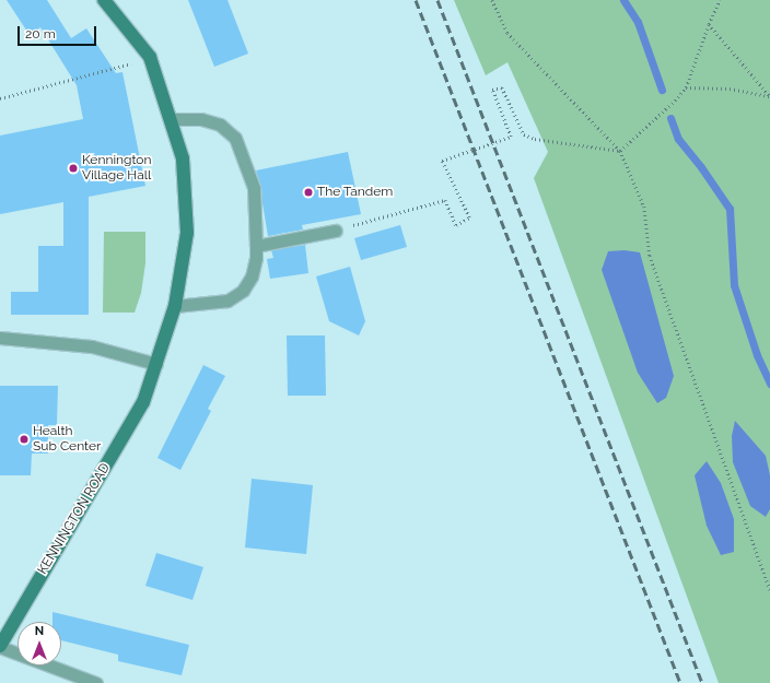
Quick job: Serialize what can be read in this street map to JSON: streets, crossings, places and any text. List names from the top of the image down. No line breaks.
{"streets":{"street":["KENNINGTON ROAD"]},"places":["Kennington Village Hall","The Tandem","Health Sub Center"],"scale_bar":"20 m","north":"top"}
